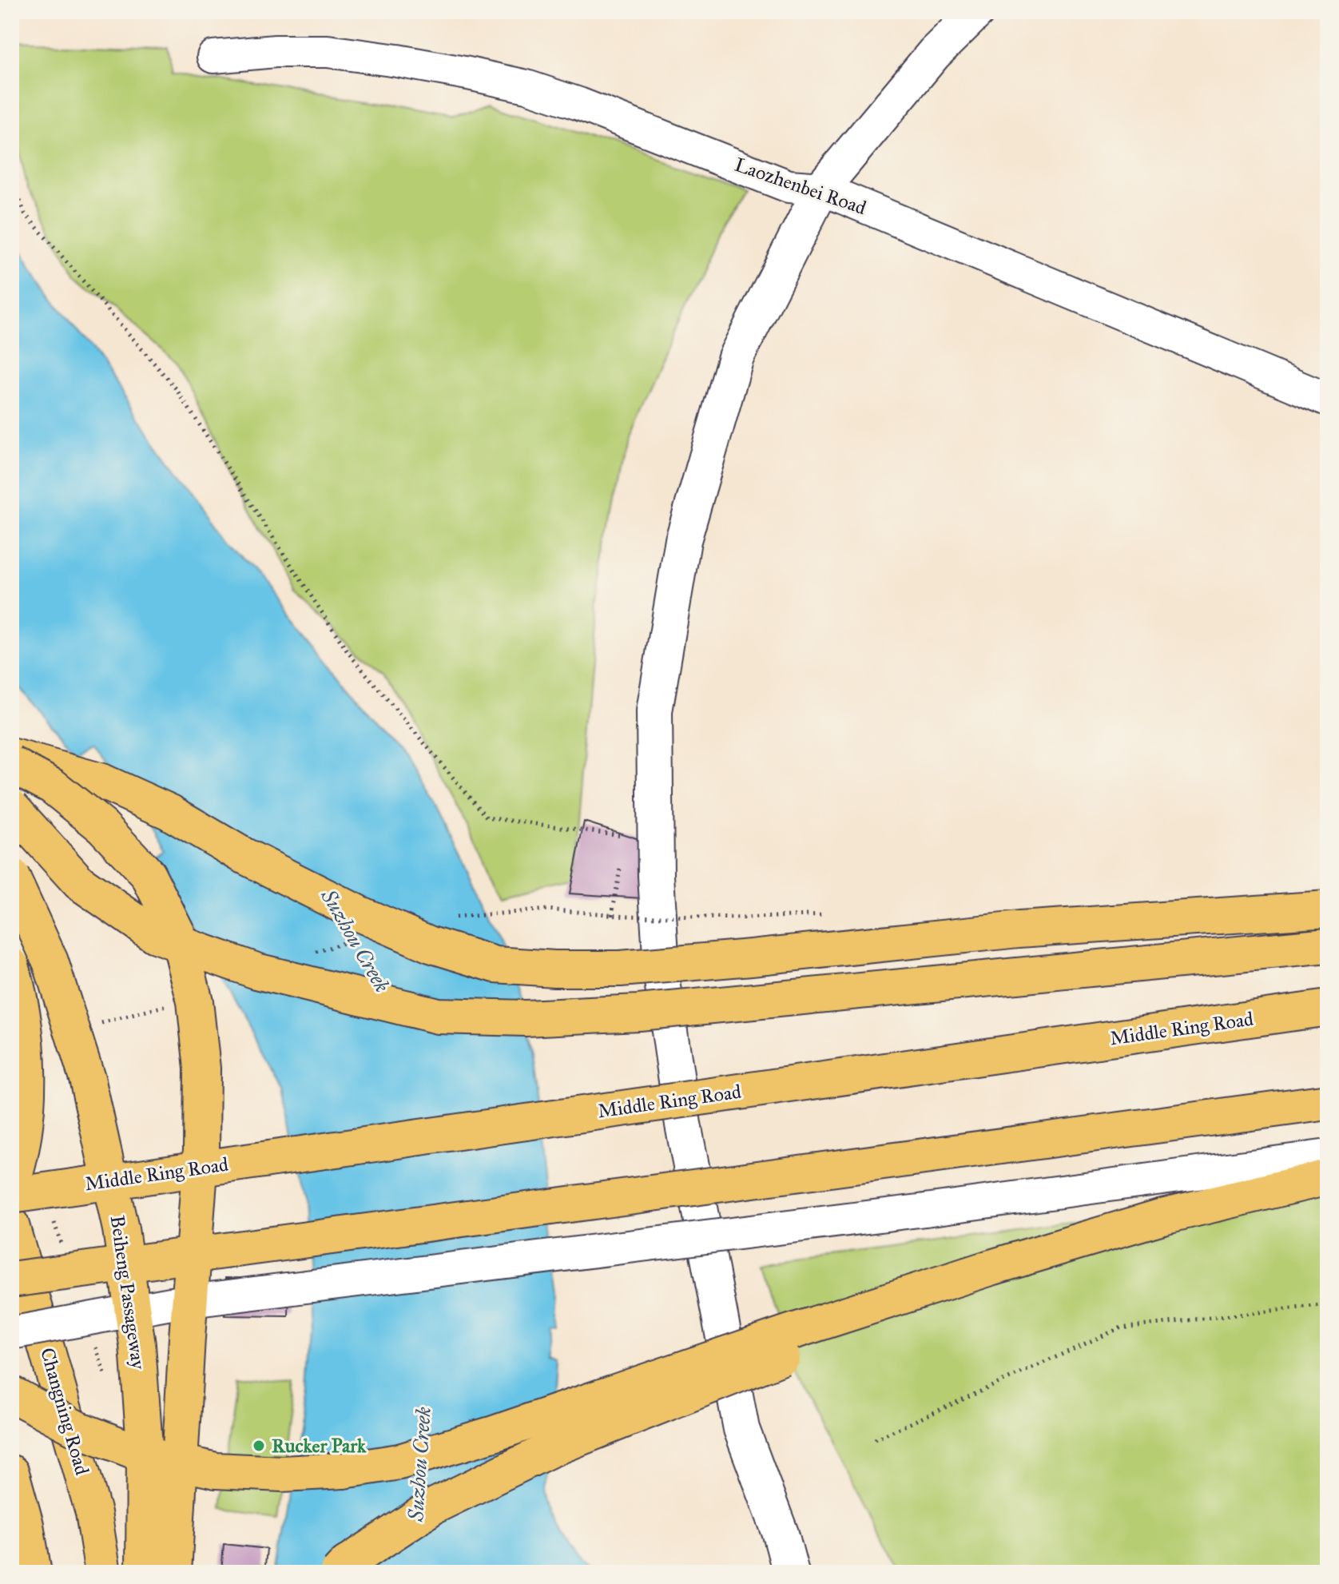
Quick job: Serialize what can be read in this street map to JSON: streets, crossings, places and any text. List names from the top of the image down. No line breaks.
{"streets":{"main road":["Middle Ring Road","Beiheng Passageway","Changning Road"],"street":["Laozhenbei Road"]},"water":["Suzhou Creek"],"places":["Rucker Park"]}
